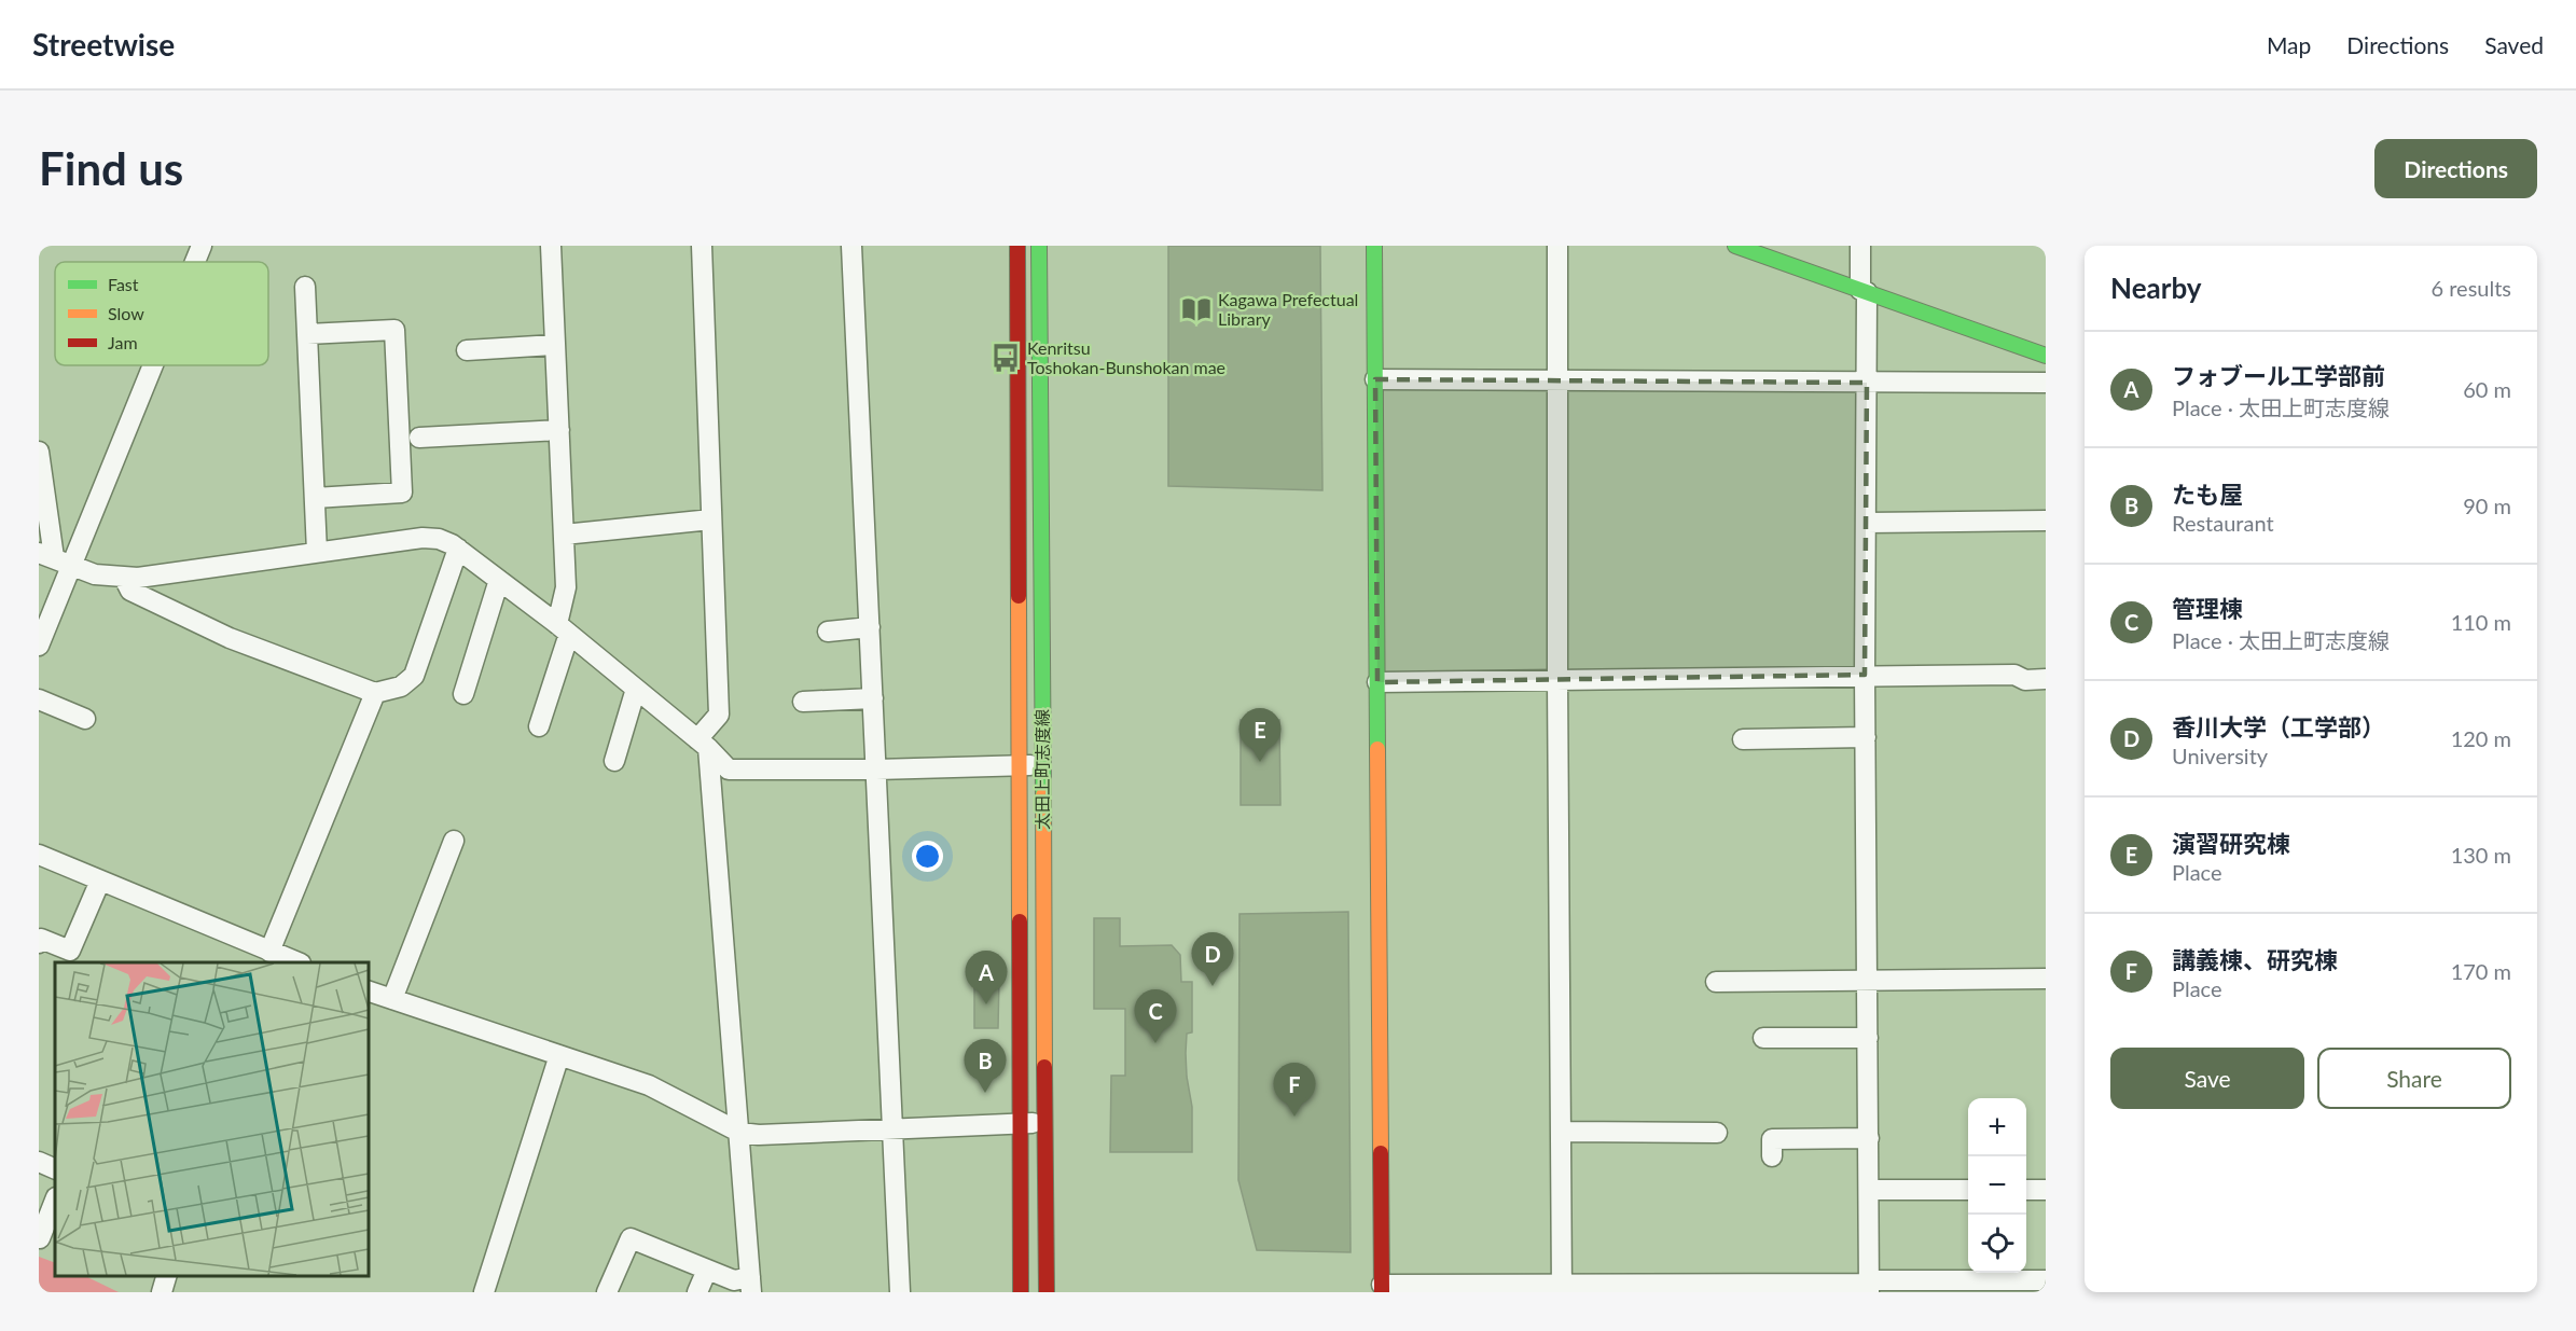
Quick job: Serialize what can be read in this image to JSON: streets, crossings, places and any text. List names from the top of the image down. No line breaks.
{"streets":{"main road":["太田上町志度線"]},"places":{"library":["Kagawa Prefectual Library"],"bus stop":["Kenritsu Toshokan-Bunshokan mae"]},"legend":["Fast","Slow","Jam"],"page":{"header":"Streetwise","nav":["Map","Directions","Saved"],"buttons":["Directions",["Save","Share"]],"title":"Find us","heading":["Nearby","6 results"],"list":[{"mark":"A","name":"フォブール工学部前","note":"Place · 太田上町志度線","value":"60 m"},{"mark":"B","name":"たも屋","note":"Restaurant","value":"90 m"},{"mark":"C","name":"管理棟","note":"Place · 太田上町志度線","value":"110 m"},{"mark":"D","name":"香川大学（工学部）","note":"University","value":"120 m"},{"mark":"E","name":"演習研究棟","note":"Place","value":"130 m"},{"mark":"F","name":"講義棟、研究棟","note":"Place","value":"170 m"}],"pins":["E","D","A","C","B","F"],"map_buttons":["+","−"]}}
